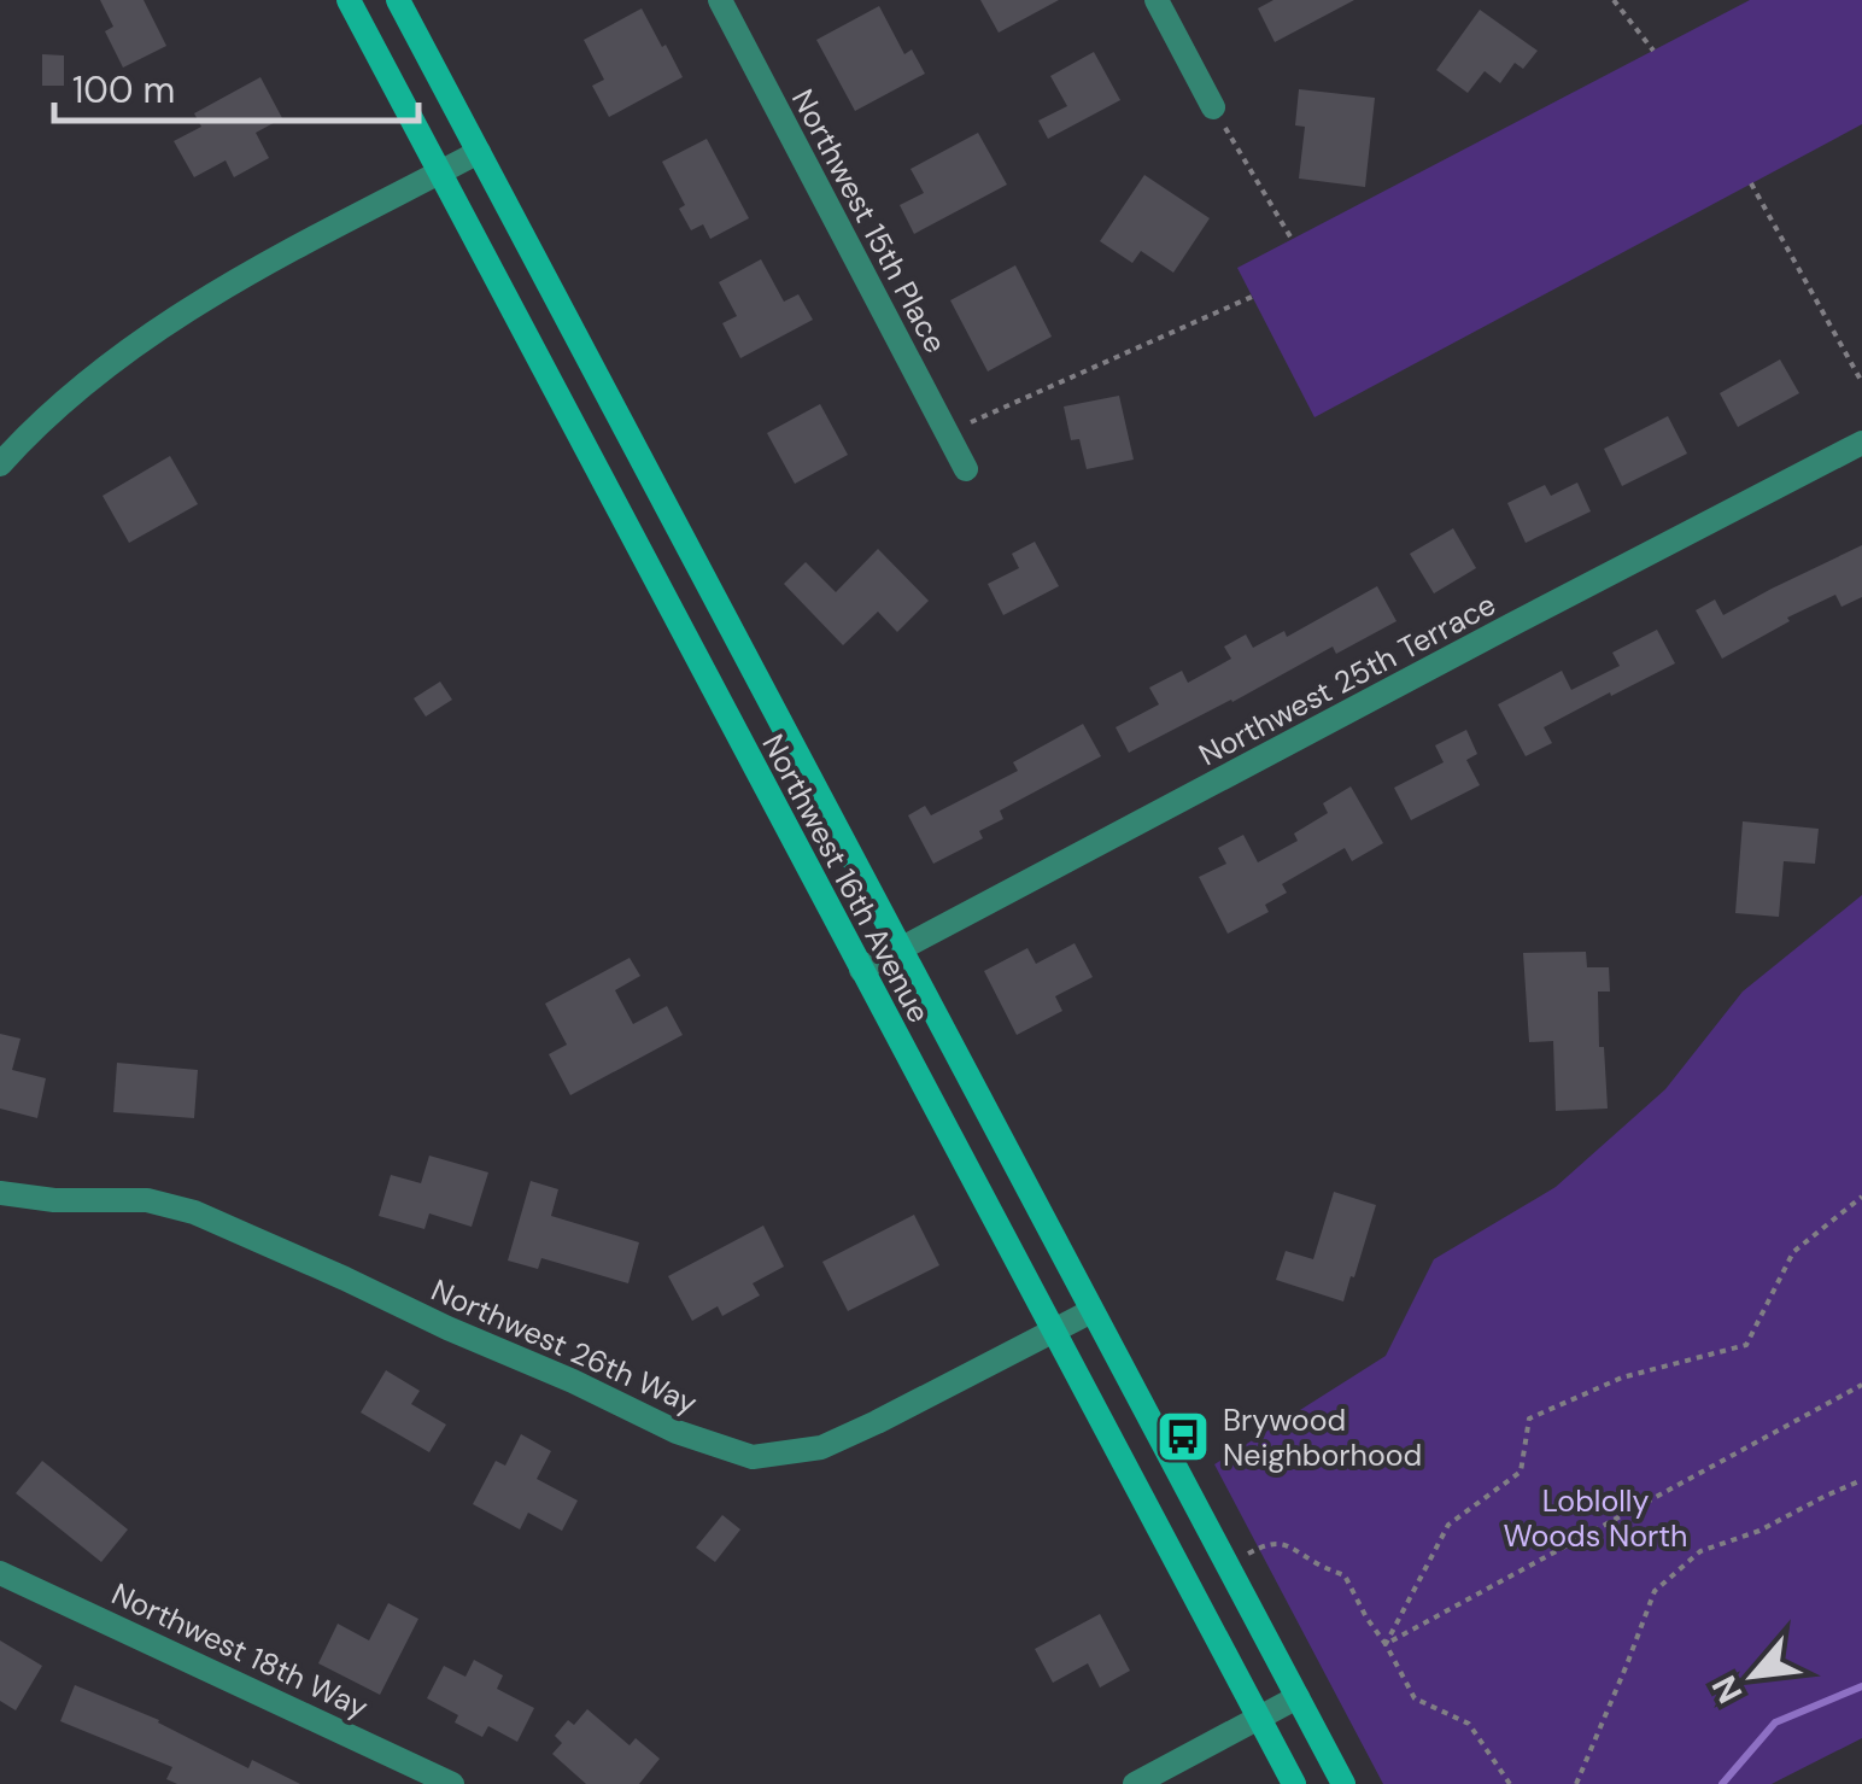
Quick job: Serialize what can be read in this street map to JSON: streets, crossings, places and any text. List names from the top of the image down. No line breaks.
{"streets":{"main road":["Northwest 16th Avenue"],"street":["Northwest 15th Place","Northwest 25th Terrace","Northwest 26th Way","Northwest 18th Way"]},"crossings":[["Northwest 25th Terrace","Northwest 16th Avenue"],["Northwest 16th Avenue","Northwest 26th Way"]],"parks":["Loblolly Woods North"],"places":{"bus stop":["Brywood Neighborhood"]},"scale_bar":"100 m","north":"bottom left"}
